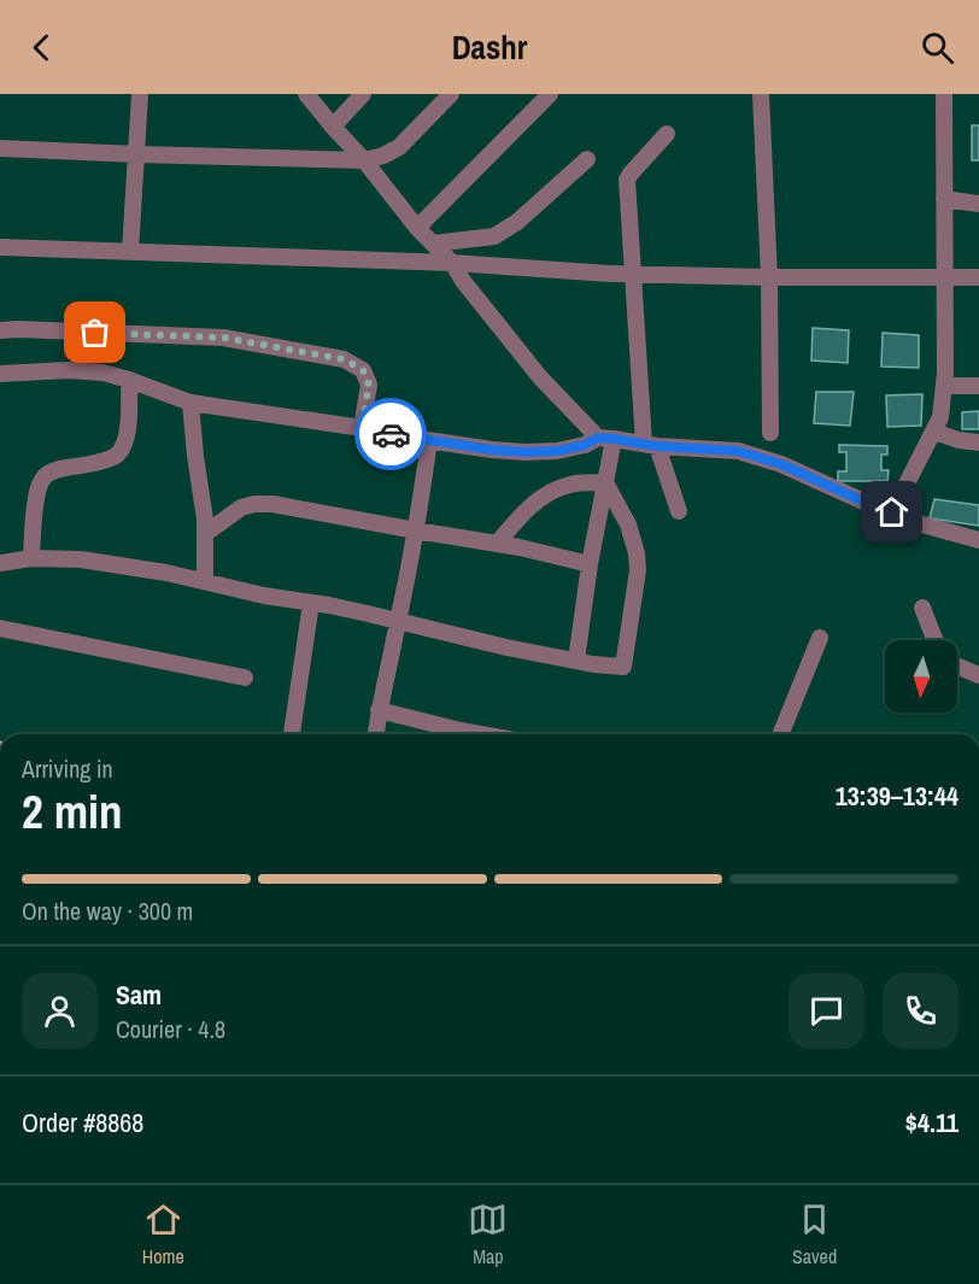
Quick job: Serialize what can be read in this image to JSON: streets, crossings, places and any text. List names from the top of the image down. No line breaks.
{"north":"bottom","page":{"header":"Dashr","heading":["2 min","Arriving in","13:39–13:44"],"panel":["Sam","Courier · 4.8","Order #8868","$4.11"],"bar":"On the way · 300 m","tabs":["Home","Map","Saved"]}}
